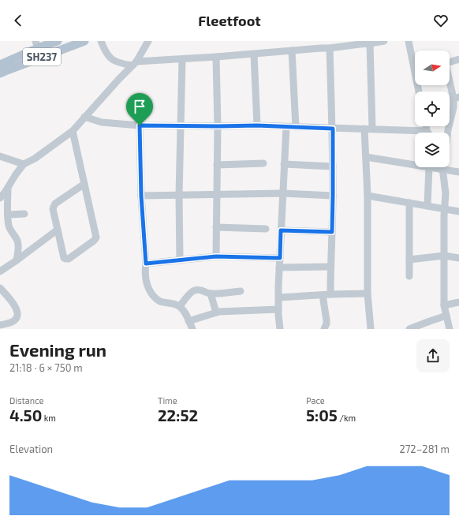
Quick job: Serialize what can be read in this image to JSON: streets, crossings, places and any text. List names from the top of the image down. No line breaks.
{"streets":{"main road":["SH237"]},"north":"right","page":{"header":"Fleetfoot","heading":["Evening run","21:18 · 6 × 750 m"],"stats":[["Distance","4.50 km"],["Time","22:52"],["Pace","5:05 /km"]],"chart":["Elevation","272–281 m"]}}
